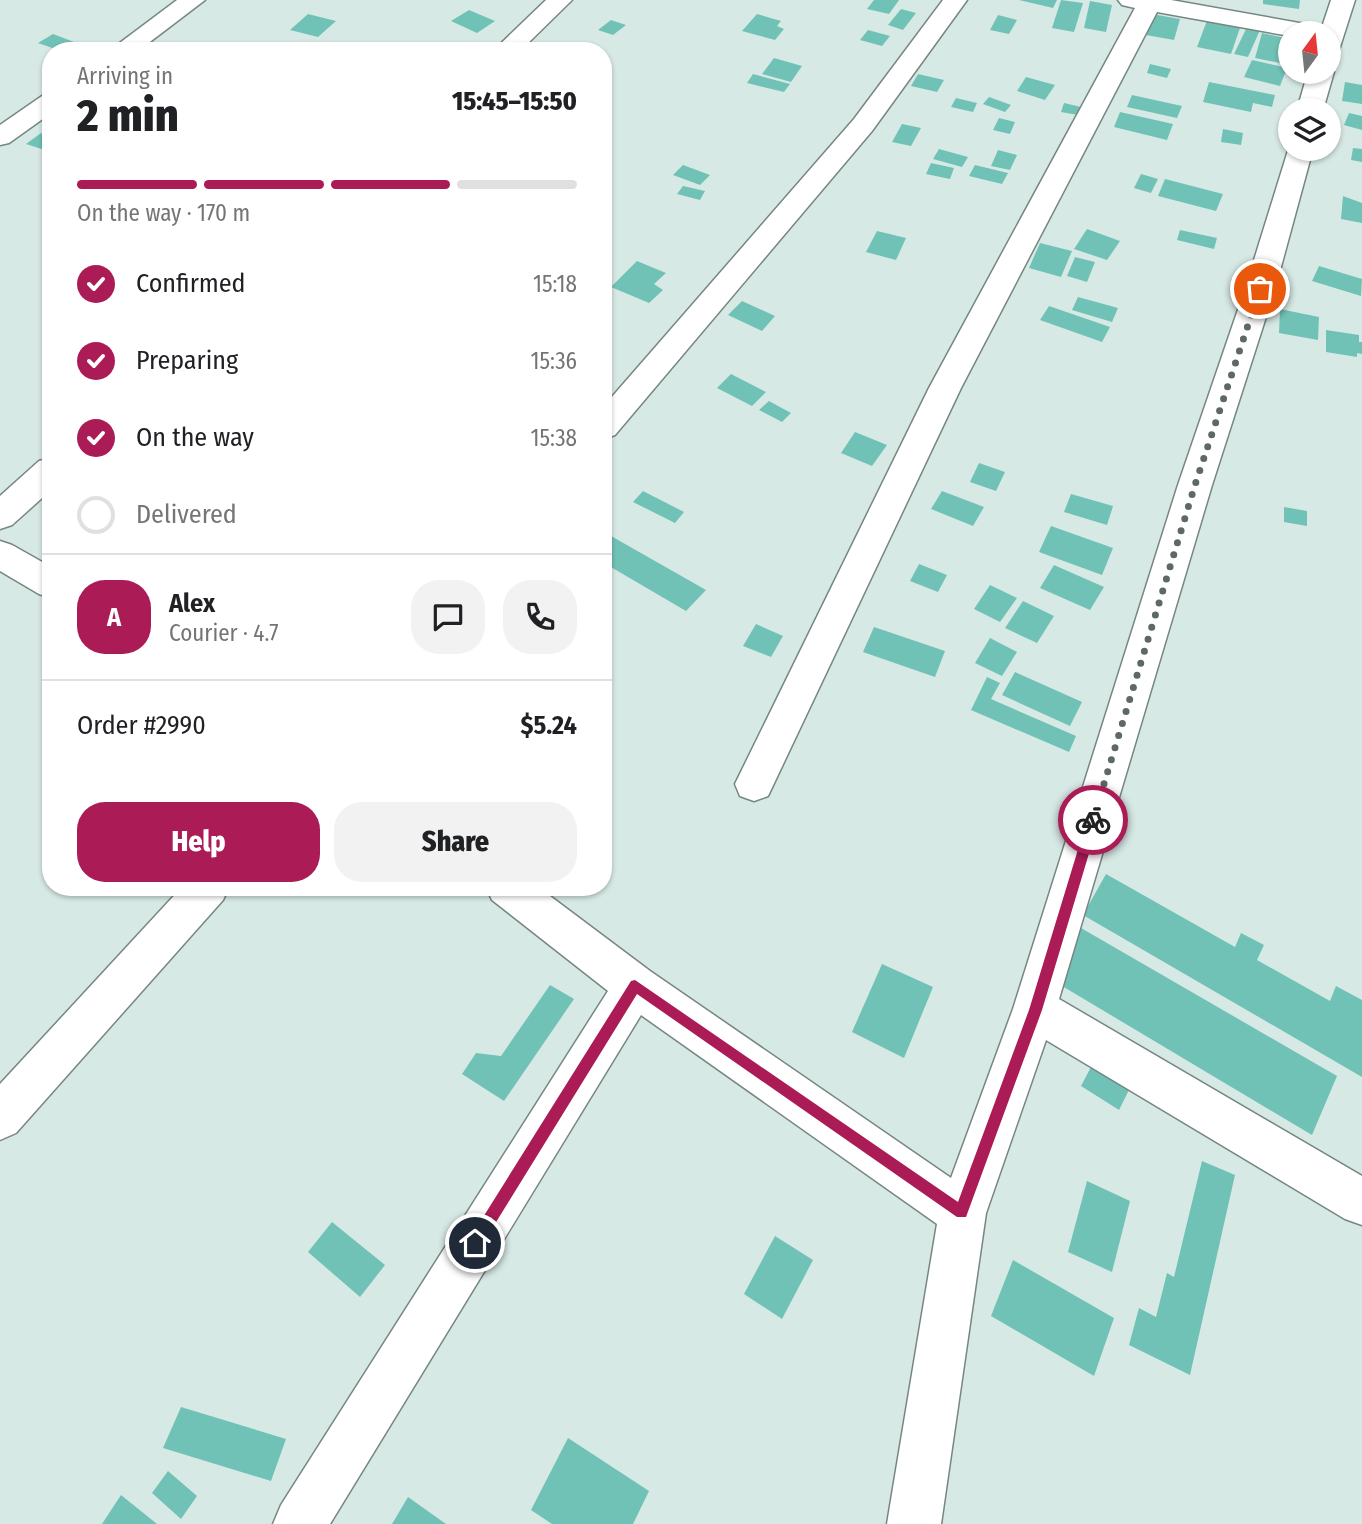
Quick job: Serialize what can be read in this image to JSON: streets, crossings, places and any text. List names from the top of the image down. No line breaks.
{"north":"top","page":{"heading":["2 min","Arriving in","15:45–15:50"],"panel":["Alex","Courier · 4.7","Order #2990","$5.24"],"bar":"On the way · 170 m","list":[["Confirmed","15:18"],["Preparing","15:36"],["On the way","15:38"],"Delivered"],"round":"A","buttons":["Help","Share"]}}
